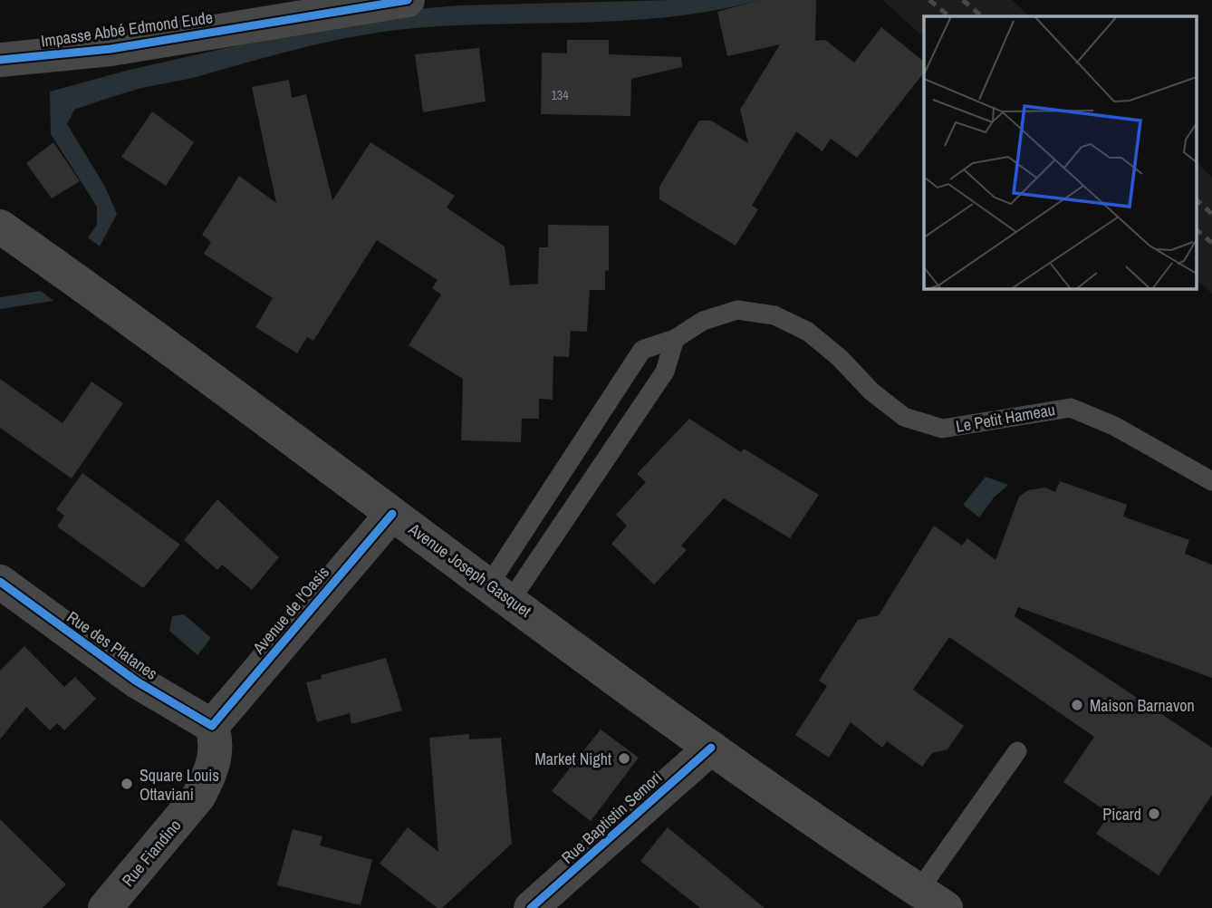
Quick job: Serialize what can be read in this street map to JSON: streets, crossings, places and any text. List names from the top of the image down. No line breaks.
{"streets":{"main road":["Avenue Joseph Gasquet"],"street":["Impasse Abbé Edmond Eude","Avenue de l'Oasis","Rue des Platanes","Rue Baptistin Semori","Rue Fiandino"],"lane":["Le Petit Hameau"]},"crossings":[["Le Petit Hameau","Avenue Joseph Gasquet"],["Avenue Joseph Gasquet","Avenue de l'Oasis"],["Avenue Joseph Gasquet","Rue Baptistin Semori"],["Avenue de l'Oasis","Rue des Platanes"],["Avenue de l'Oasis","Rue Fiandino"],["Rue des Platanes","Rue Fiandino"]],"places":["Maison Barnavon","Market Night","Square Louis Ottaviani","Picard"],"house_numbers":["134"]}
